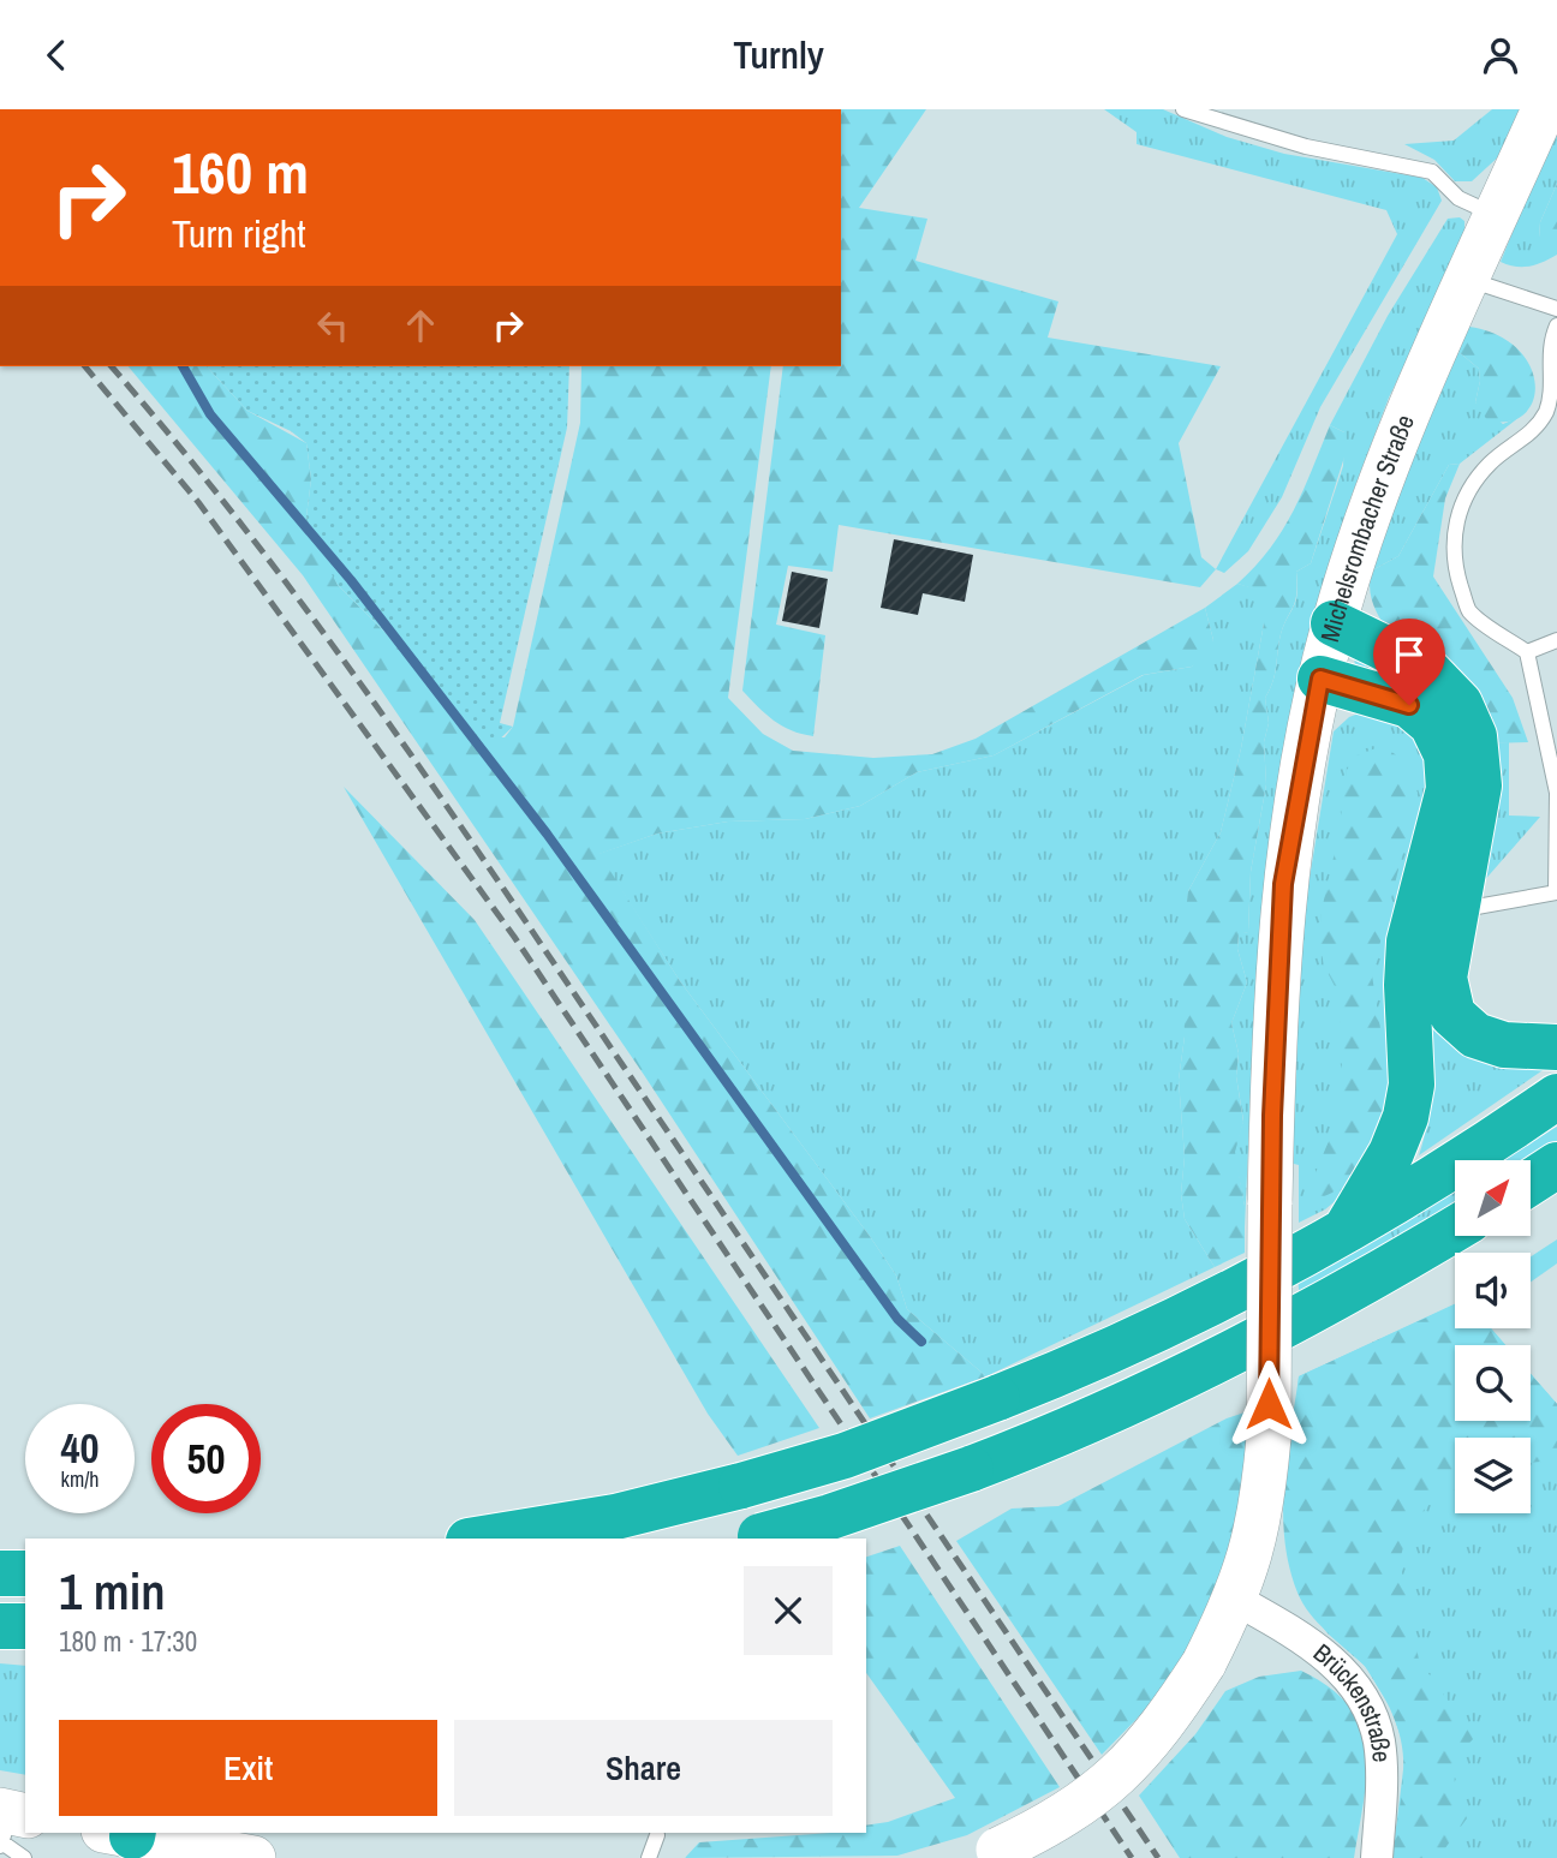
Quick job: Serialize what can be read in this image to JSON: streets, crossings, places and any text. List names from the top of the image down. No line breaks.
{"streets":{"main road":["Michelsrombacher Straße"],"street":["Brückenstraße"]},"crossings":[["Michelsrombacher Straße","Brückenstraße"]],"north":"top right","page":{"header":"Turnly","turn":["160 m","Turn right"],"speed":"40 km/h","limit":"50","heading":["1 min","180 m · 17:30"],"buttons":["Exit","Share"]}}
